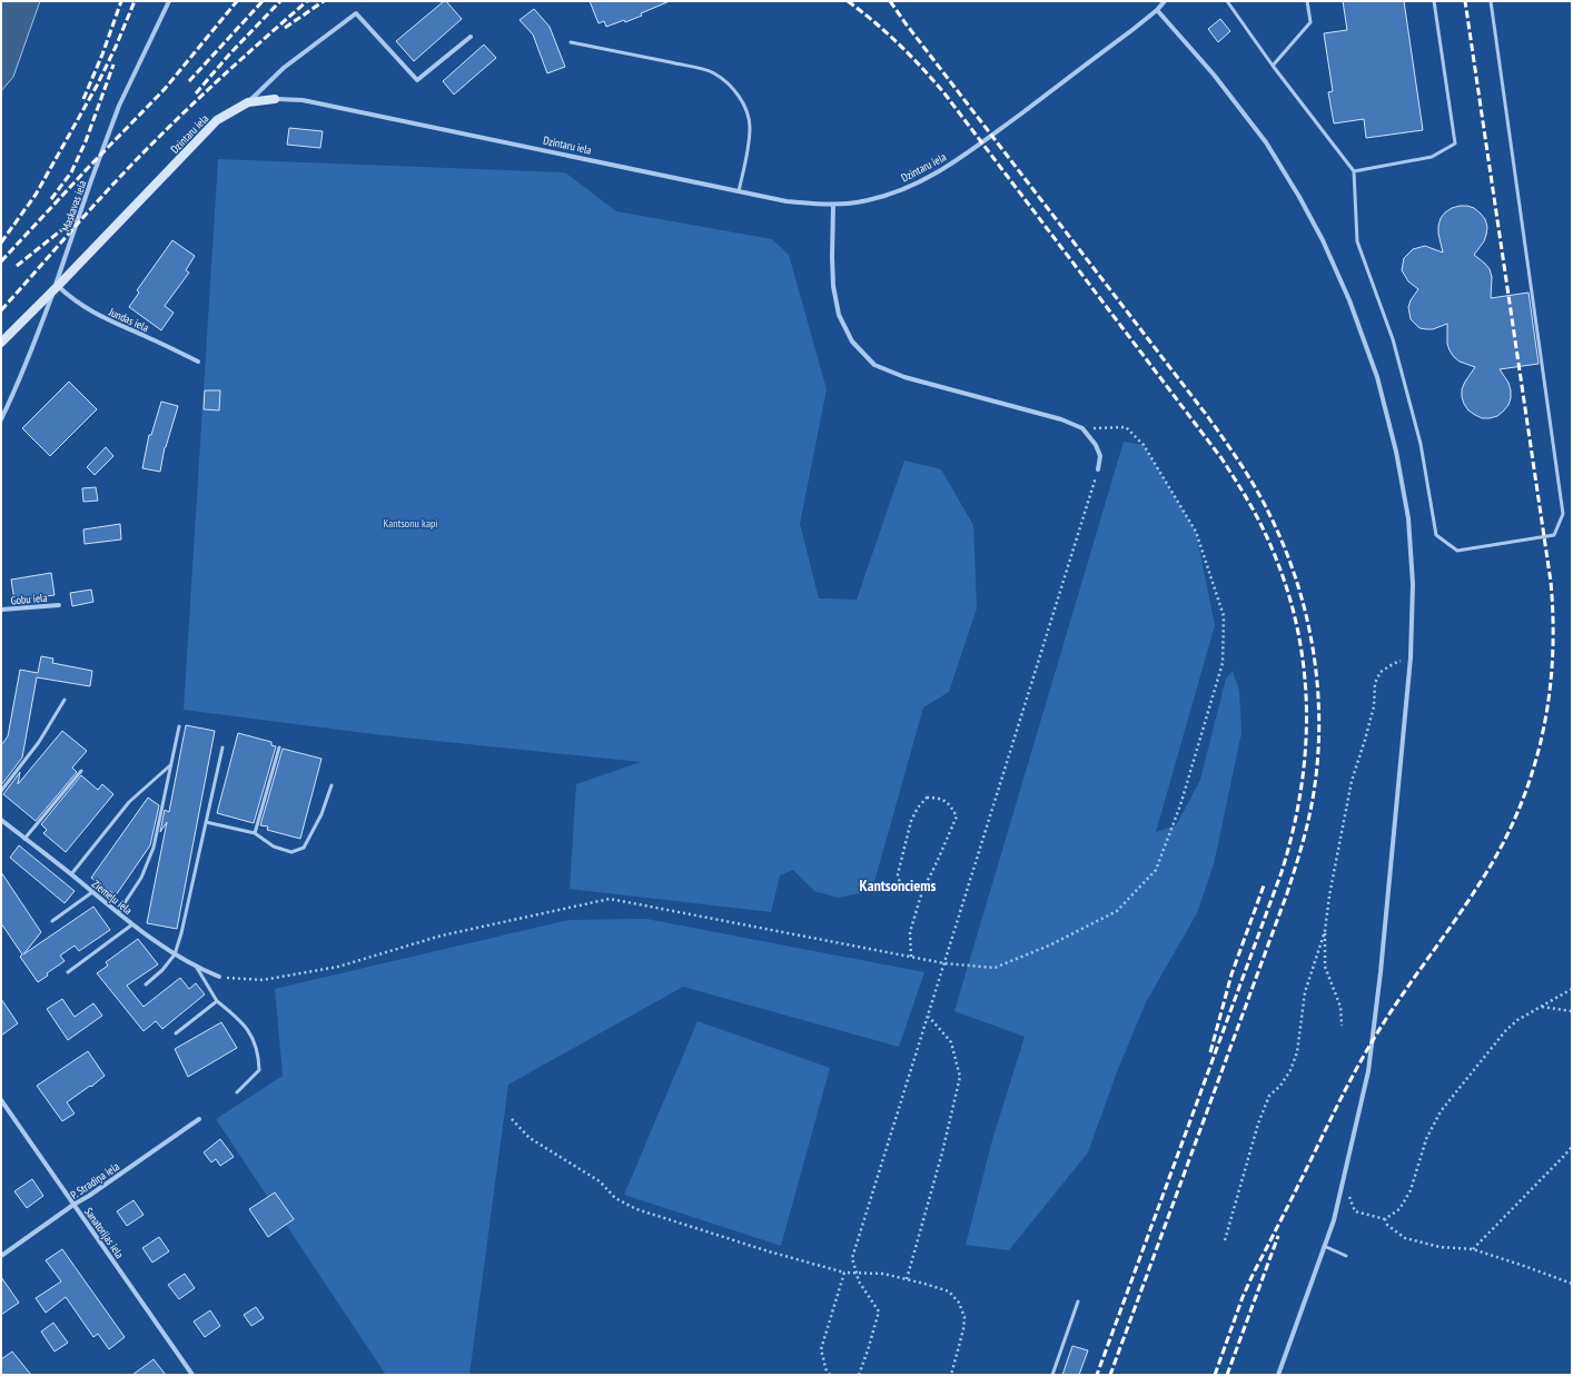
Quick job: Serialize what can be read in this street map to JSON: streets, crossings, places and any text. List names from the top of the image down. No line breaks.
{"streets":{"street":["Dzintaru iela","Maskavas iela","Jundas iela","Gobu iela","Ziemeļu iela","P. Stradiņa iela","Sanatorijas iela"]},"crossings":[["Dzintaru iela","Jundas iela"],["P. Stradiņa iela","Sanatorijas iela"]],"districts":["Kantsonciems"],"parks":["Kantsonu kapi"]}
